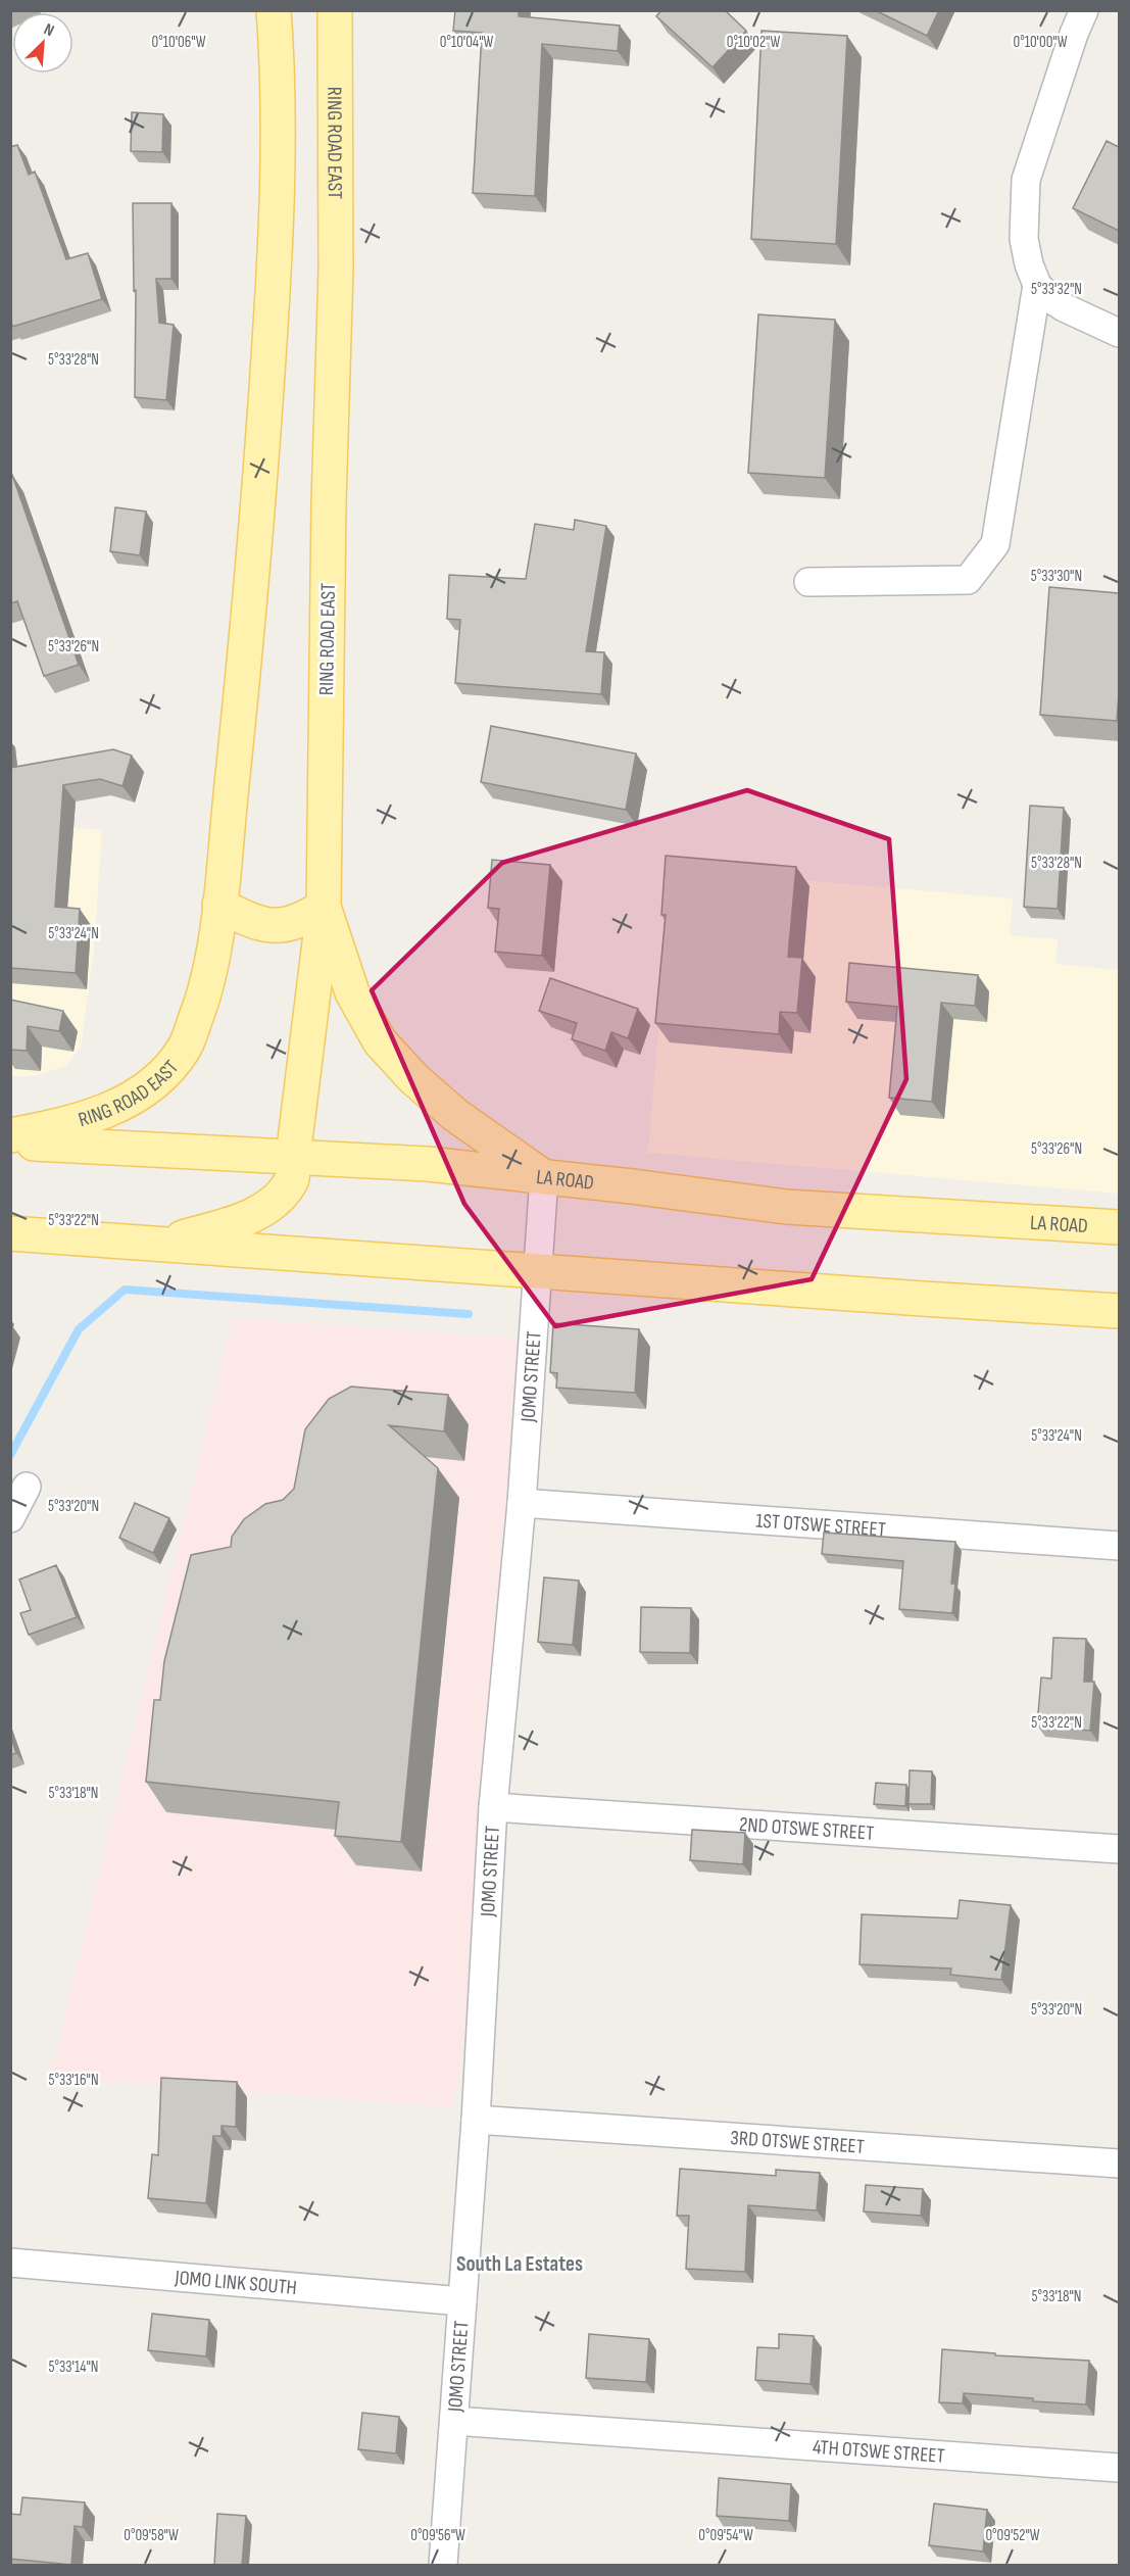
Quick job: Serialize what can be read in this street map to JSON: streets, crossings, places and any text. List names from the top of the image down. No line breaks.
{"streets":{"main road":["RING ROAD EAST","LA ROAD"],"street":["JOMO STREET","1ST OTSWE STREET","2ND OTSWE STREET","3RD OTSWE STREET","JOMO LINK SOUTH","4TH OTSWE STREET"]},"crossings":[["RING ROAD EAST","LA ROAD"],["RING ROAD EAST","JOMO STREET"],["LA ROAD","JOMO STREET"],["JOMO STREET","1ST OTSWE STREET"],["JOMO STREET","2ND OTSWE STREET"],["JOMO STREET","3RD OTSWE STREET"],["JOMO STREET","JOMO LINK SOUTH"],["JOMO STREET","4TH OTSWE STREET"]],"districts":["South La Estates"],"north":"top right","coordinates":["0°10'06\"W","0°10'04\"W","0°10'02\"W","0°10'00\"W","5°33'32\"N","5°33'28\"N","5°33'30\"N","5°33'26\"N","5°33'24\"N","5°33'22\"N","5°33'20\"N","5°33'18\"N","5°33'16\"N","5°33'14\"N","0°09'58\"W","0°09'56\"W","0°09'54\"W","0°09'52\"W"]}
